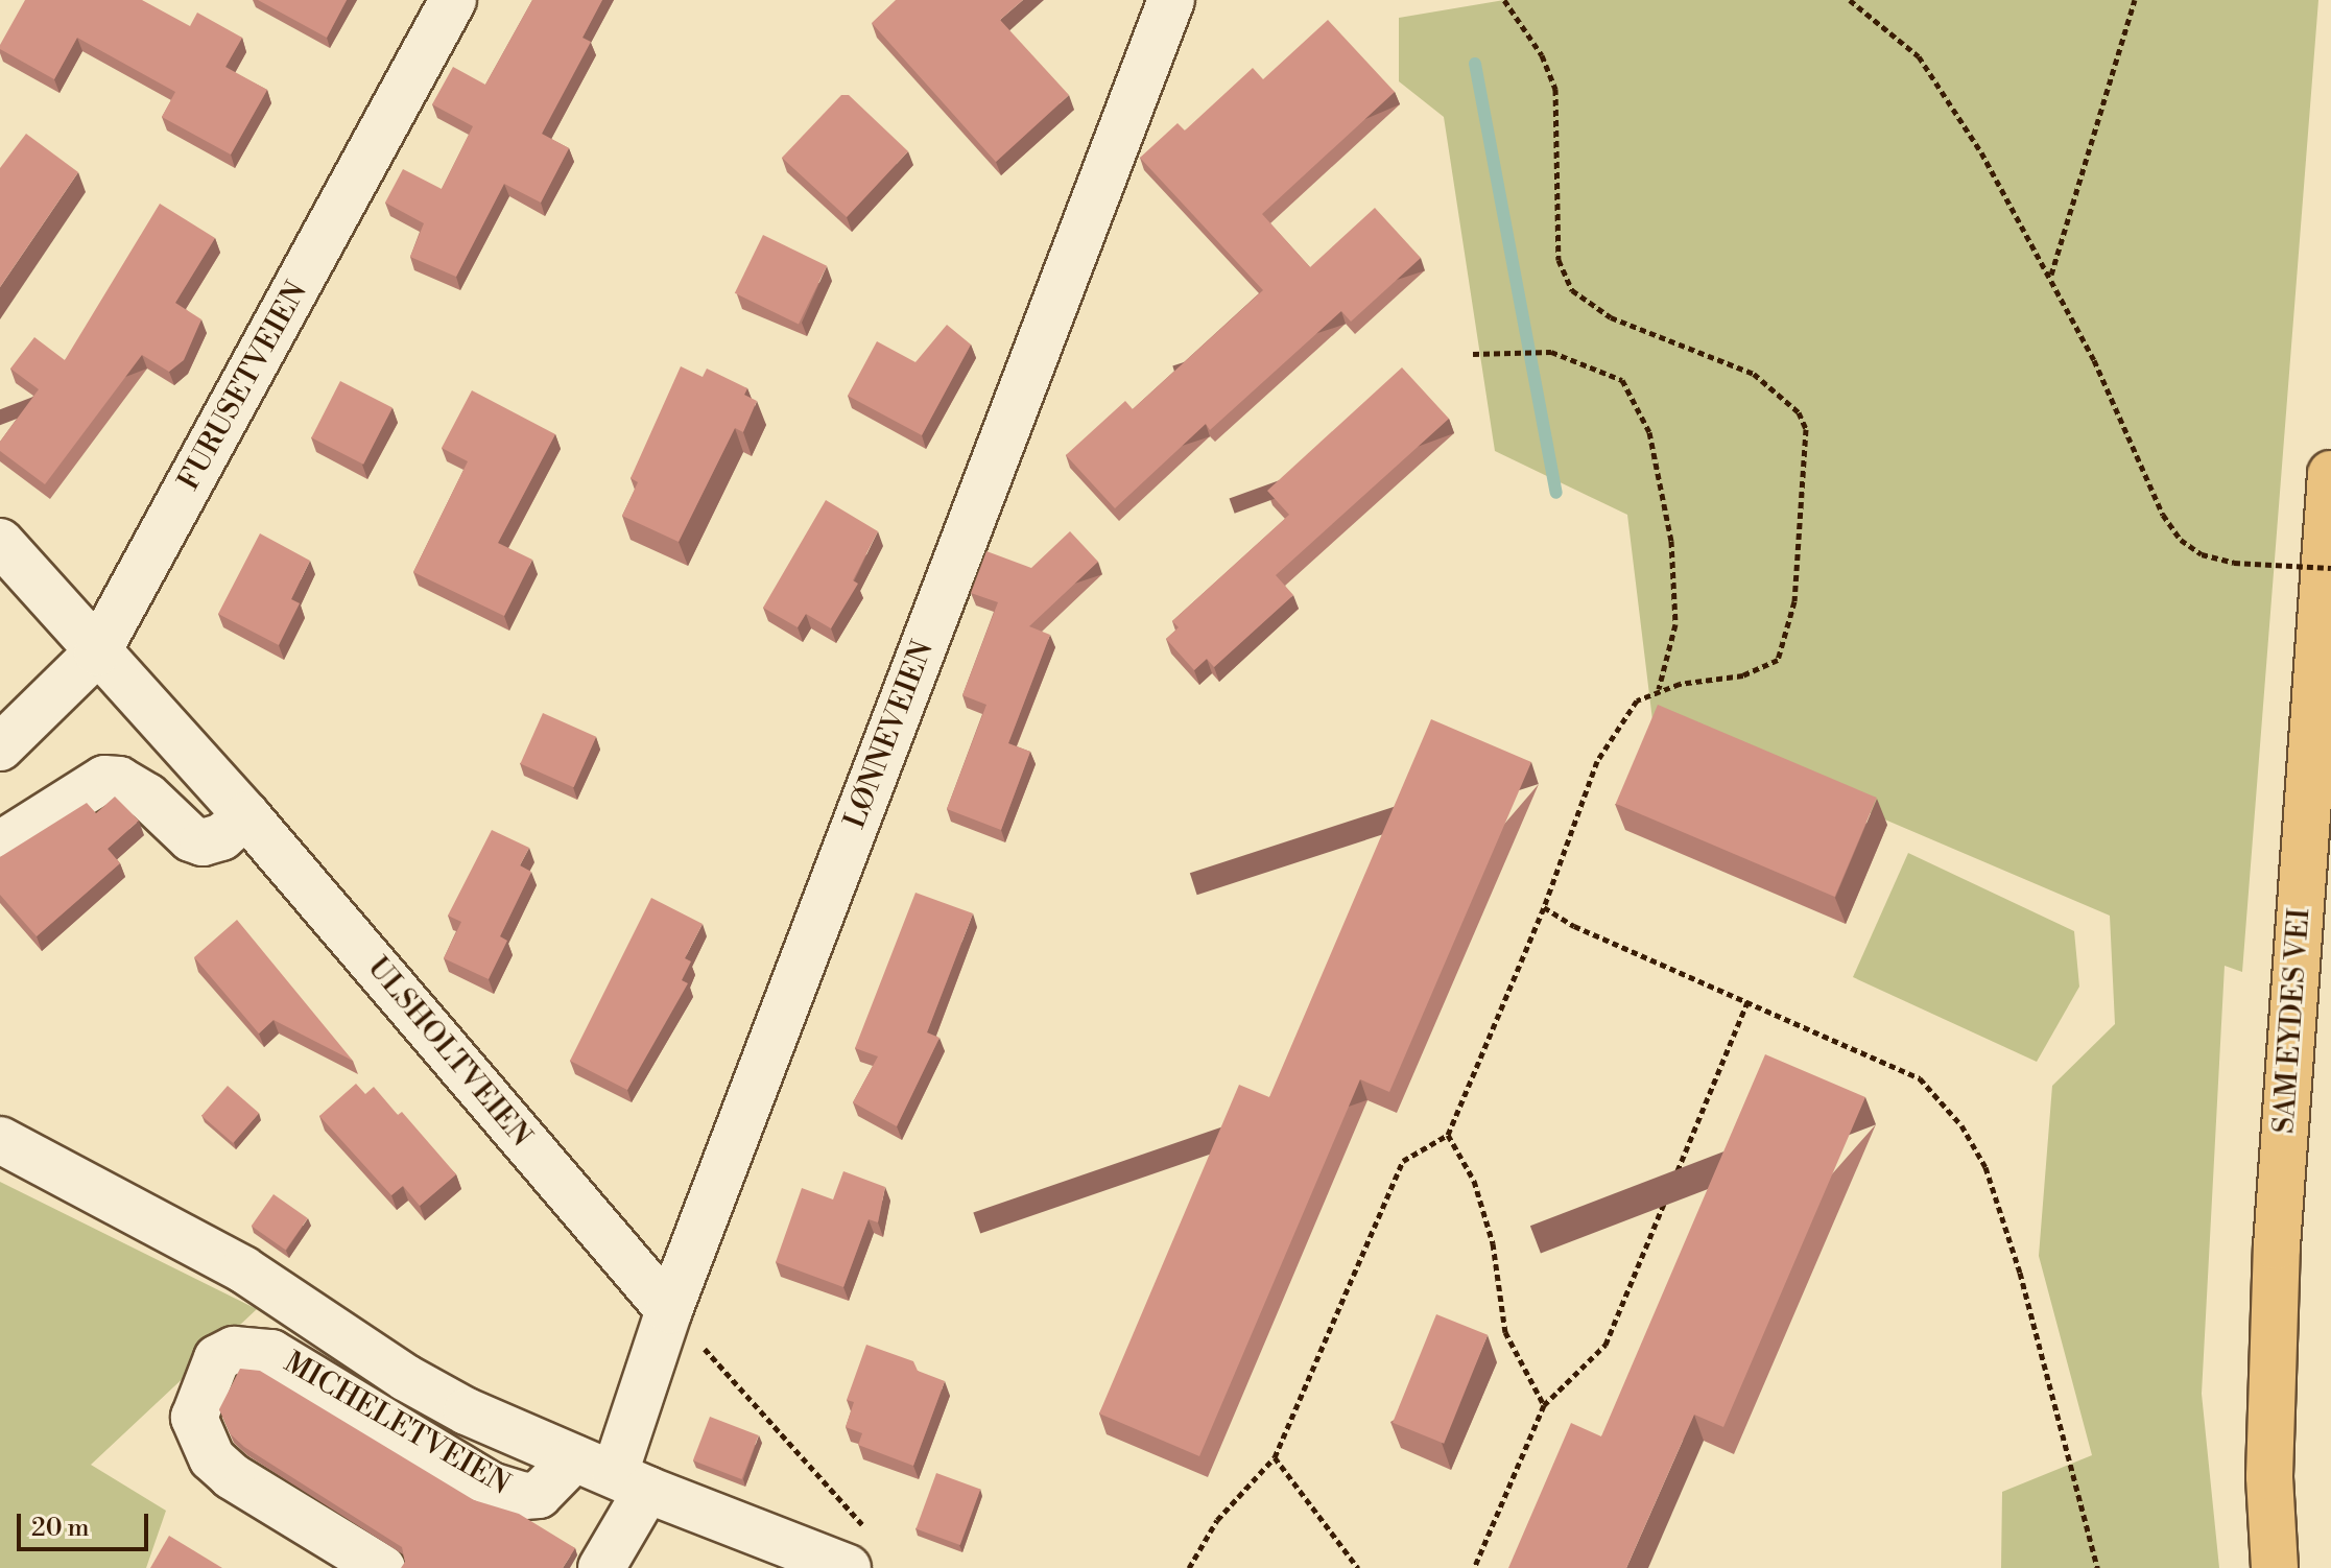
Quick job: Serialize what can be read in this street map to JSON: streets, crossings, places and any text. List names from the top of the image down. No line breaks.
{"streets":{"main road":["SAM EYDES VEI"],"street":["FURUSETVEIEN","LØNNEVEIEN","ULSHOLTVEIEN","MICHELETVEIEN"]},"crossings":[["FURUSETVEIEN","ULSHOLTVEIEN"],["LØNNEVEIEN","ULSHOLTVEIEN"],["LØNNEVEIEN","MICHELETVEIEN"]],"scale_bar":"20 m"}
